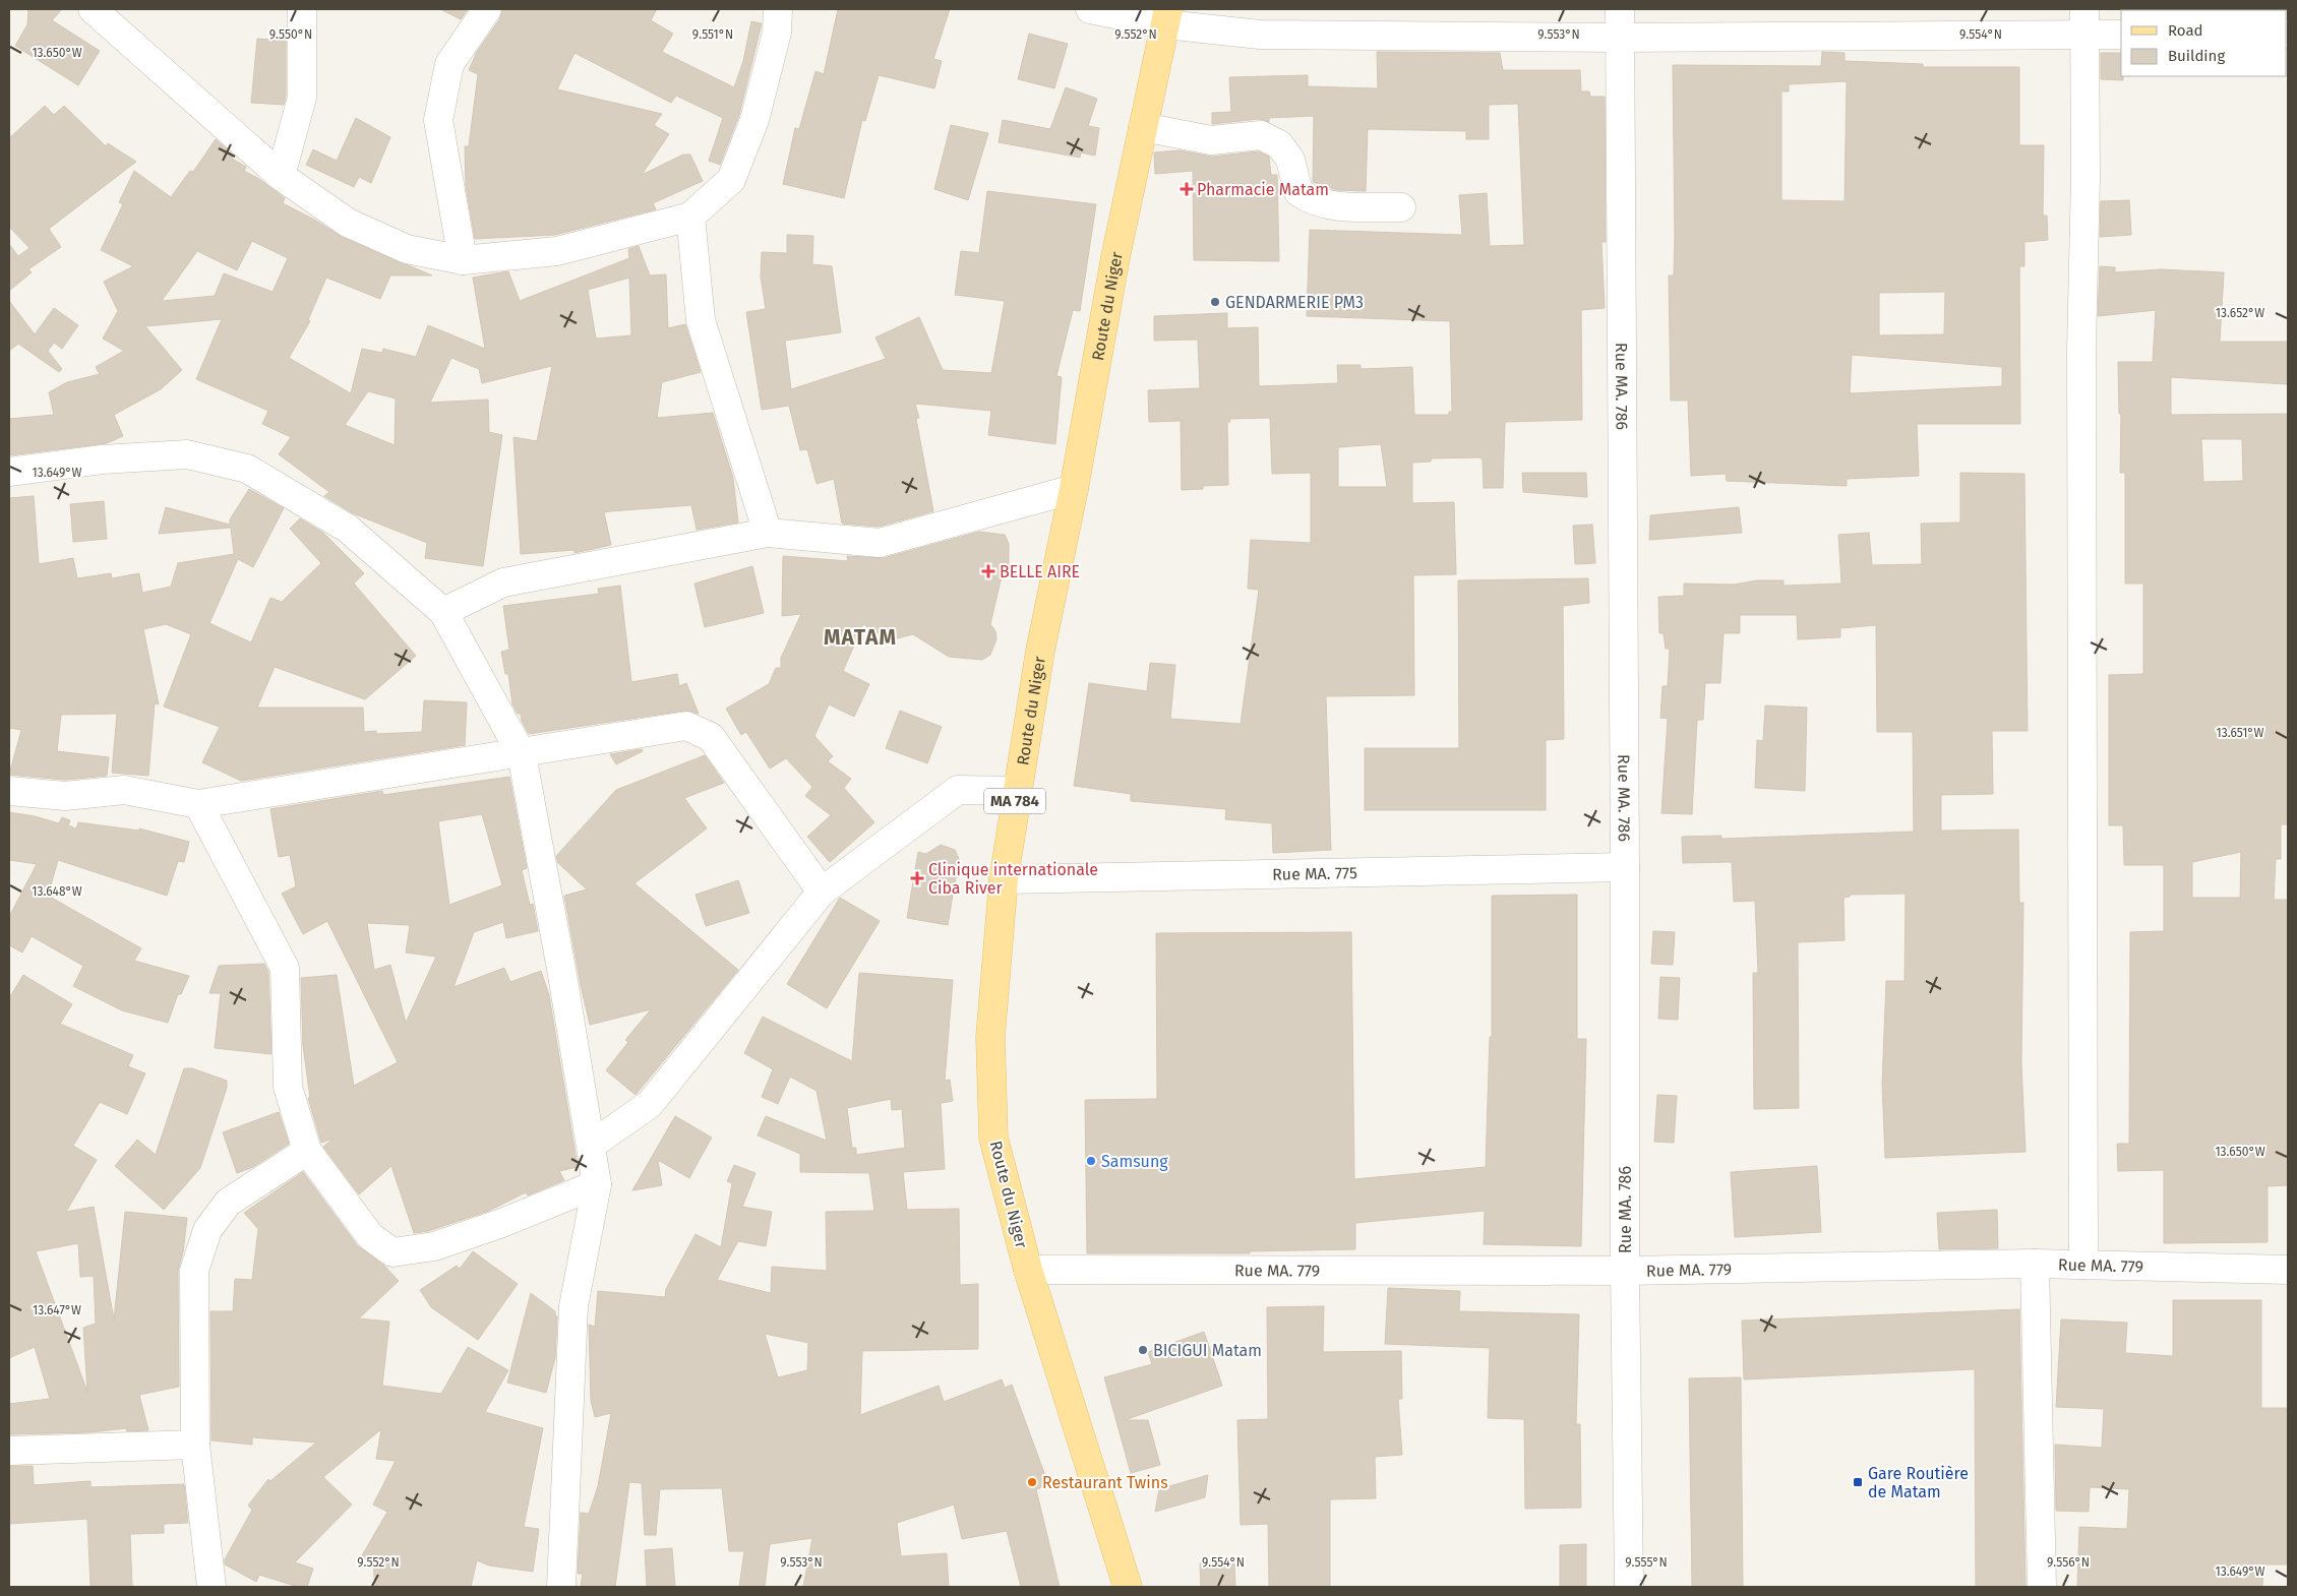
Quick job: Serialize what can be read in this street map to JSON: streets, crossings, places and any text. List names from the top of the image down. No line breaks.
{"streets":{"main road":["Route du Niger","MA 784"],"street":["Rue MA. 786","Rue MA. 775","Rue MA. 779"]},"crossings":[["Route du Niger","Rue MA. 775"],["Route du Niger","Rue MA. 779"],["Rue MA. 786","Rue MA. 775"],["Rue MA. 786","Rue MA. 779"]],"districts":["MATAM"],"places":{"health":["Pharmacie Matam","BELLE AIRE","Clinique internationale Ciba River"],"other":["GENDARMERIE PM3","Samsung","BICIGUI Matam","Restaurant Twins"],"transit":["Gare Routière de Matam"]},"legend":["Road","Building"],"coordinates":["9.551°N","9.550°N","9.552°N","9.553°N","9.554°N","13.650°W","13.652°W","13.649°W","13.651°W","13.648°W","13.647°W","9.555°N","9.556°N"]}
